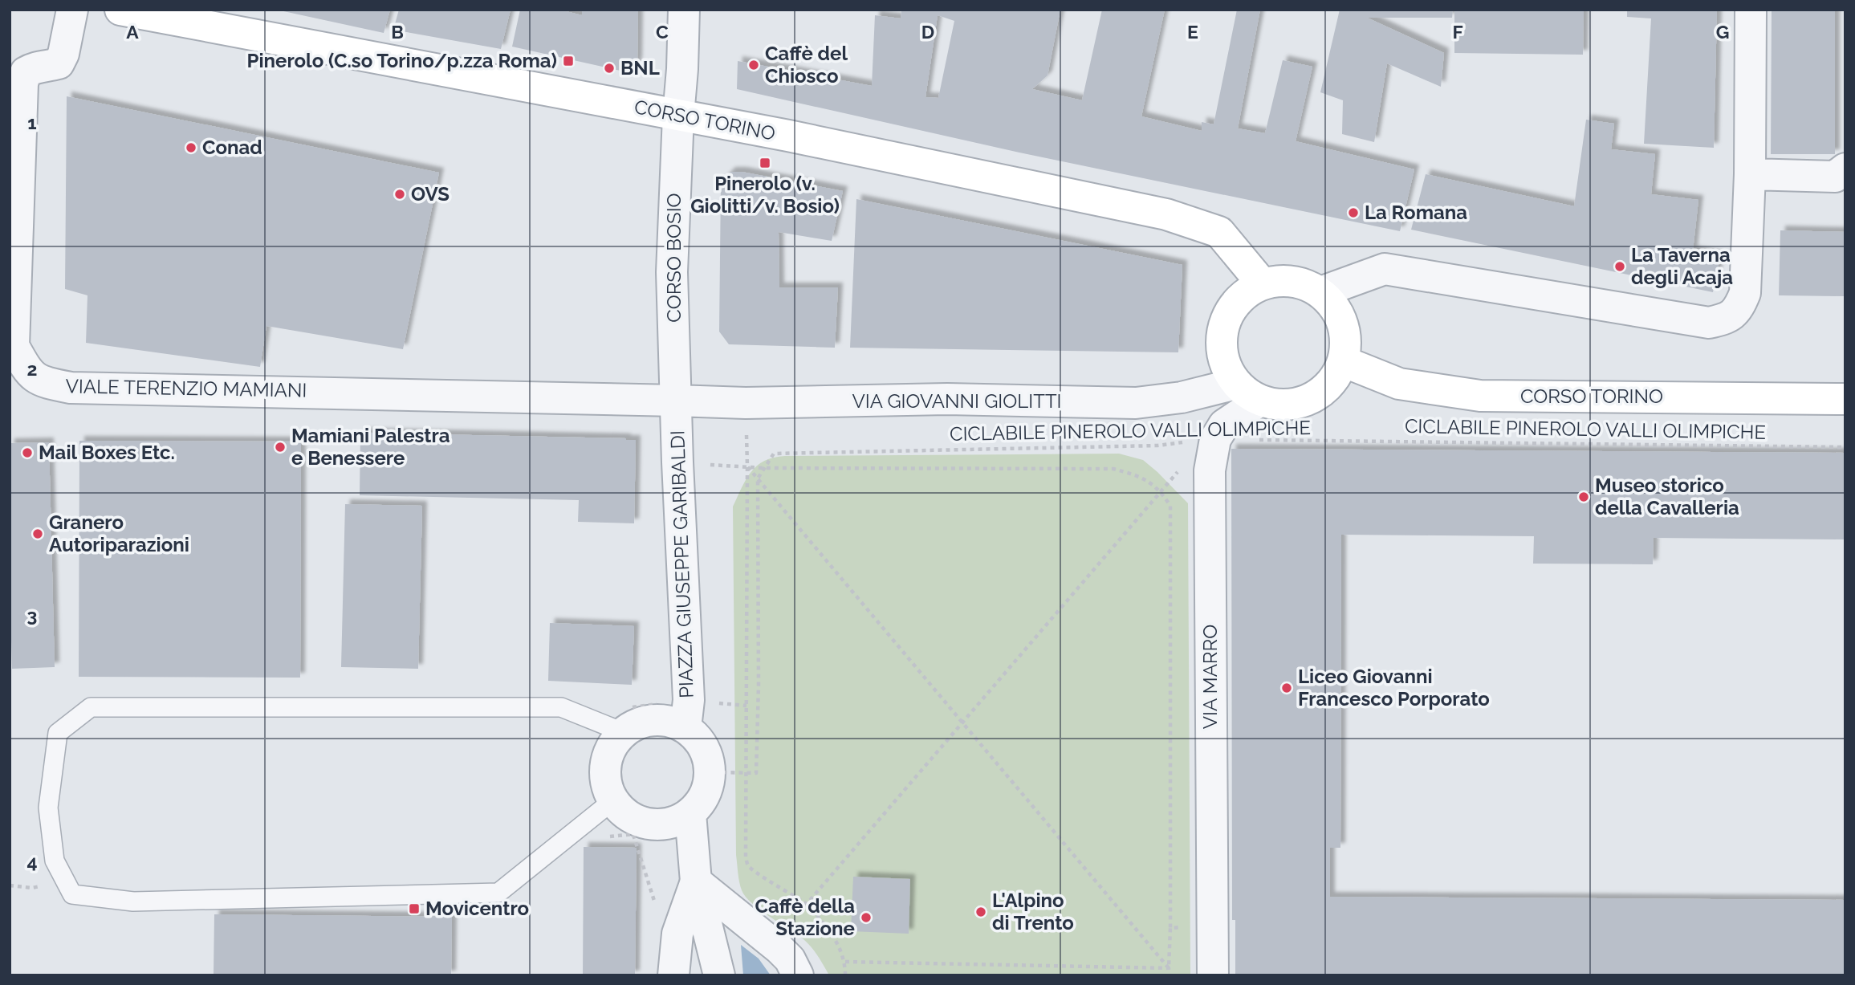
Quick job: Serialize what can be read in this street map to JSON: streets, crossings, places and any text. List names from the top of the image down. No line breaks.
{"streets":{"main road":["CORSO TORINO"],"street":["CORSO BOSIO","VIALE TERENZIO MAMIANI","VIA GIOVANNI GIOLITTI","PIAZZA GIUSEPPE GARIBALDI","VIA MARRO"],"path":["CICLABILE PINEROLO VALLI OLIMPICHE"]},"crossings":[["CORSO TORINO","CORSO BOSIO"],["CORSO TORINO","VIA GIOVANNI GIOLITTI"],["CORSO BOSIO","VIALE TERENZIO MAMIANI"],["CORSO BOSIO","VIA GIOVANNI GIOLITTI"],["CORSO BOSIO","PIAZZA GIUSEPPE GARIBALDI"],["VIALE TERENZIO MAMIANI","VIA GIOVANNI GIOLITTI"],["VIALE TERENZIO MAMIANI","PIAZZA GIUSEPPE GARIBALDI"],["VIA GIOVANNI GIOLITTI","PIAZZA GIUSEPPE GARIBALDI"],["CICLABILE PINEROLO VALLI OLIMPICHE","VIA MARRO"]],"places":{"transit":["Pinerolo (C.so Torino/p.zza Roma)","Pinerolo (v. Giolitti/v. Bosio)","Movicentro"],"other":["Caffè del Chiosco","BNL","Conad","OVS","La Romana","La Taverna degli Acaja","Mamiani Palestra e Benessere","Mail Boxes Etc.","Museo storico della Cavalleria","Granero Autoriparazioni","Liceo Giovanni Francesco Porporato","L'Alpino di Trento","Caffè della Stazione"]},"grid":{"columns":["A","B","C","D","E","F","G"],"rows":["1","2","3","4"]}}
